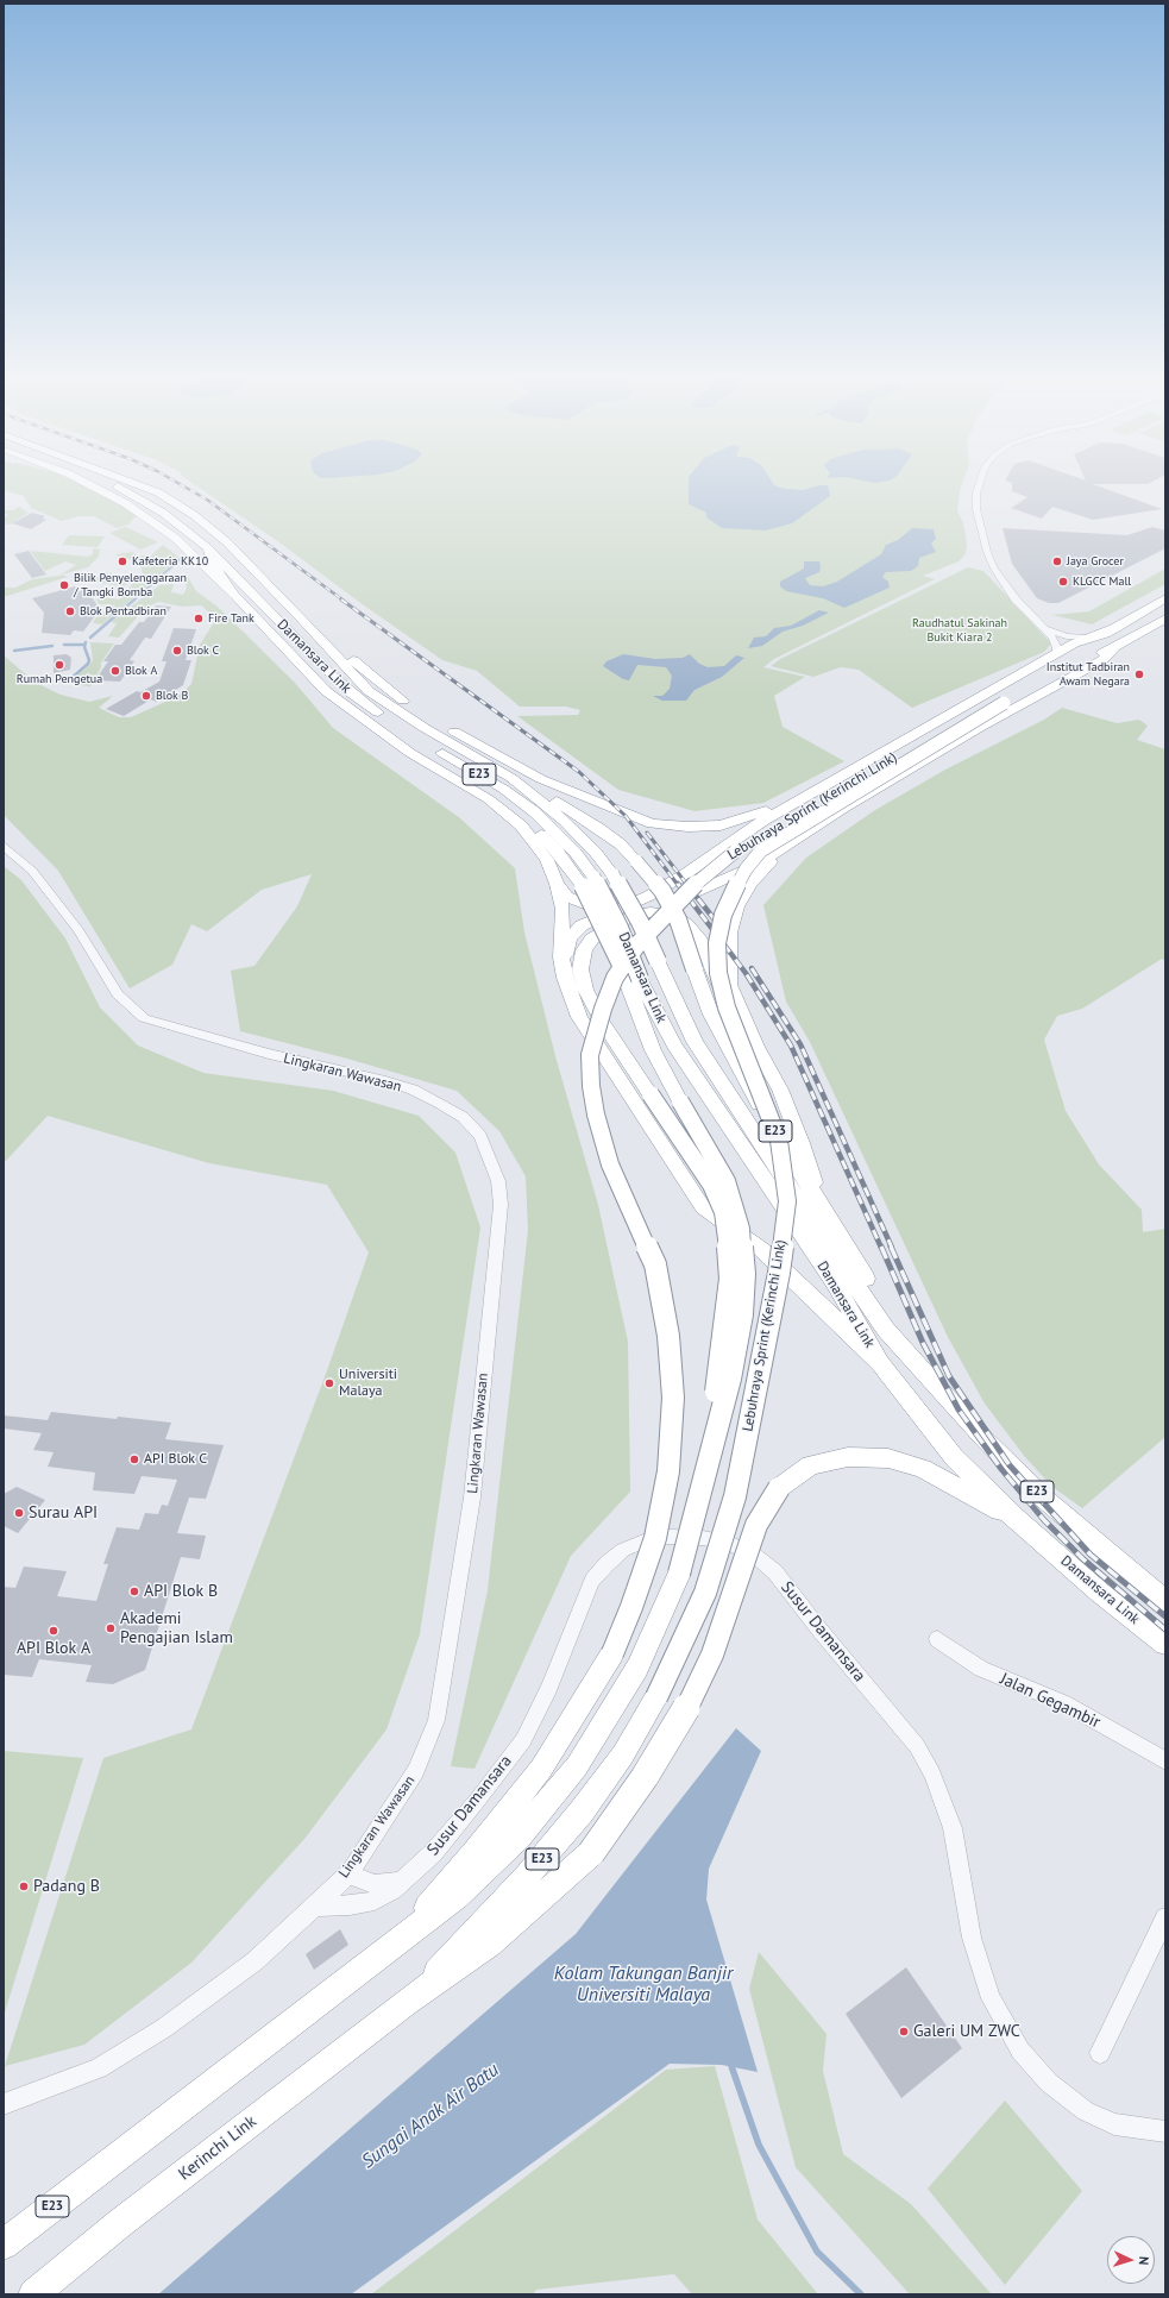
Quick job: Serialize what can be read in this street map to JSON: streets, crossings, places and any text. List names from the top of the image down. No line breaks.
{"streets":{"highway":["Damansara Link","E23","Lebuhraya Sprint (Kerinchi Link)","Kerinchi Link"],"street":["Lingkaran Wawasan","Susur Damansara","Jalan Gegambir"]},"crossings":[["E23","Lebuhraya Sprint (Kerinchi Link)"],["Lebuhraya Sprint (Kerinchi Link)","Kerinchi Link"],["Lingkaran Wawasan","Susur Damansara"]],"water":["Kolam Takungan Banjir Universiti Malaya","Sungai Anak Air Batu"],"parks":["Raudhatul Sakinah Bukit Kiara 2"],"places":["Kafeteria KK10","Jaya Grocer","KLGCC Mall","Bilik Penyelenggaraan / Tangki Bomba","Blok Pentadbiran","Fire Tank","Blok C","Rumah Pengetua","Blok A","Institut Tadbiran Awam Negara","Blok B","Universiti Malaya","API Blok C","Surau API","API Blok B","Akademi Pengajian Islam","API Blok A","Padang B","Galeri UM ZWC"],"north":"right"}
